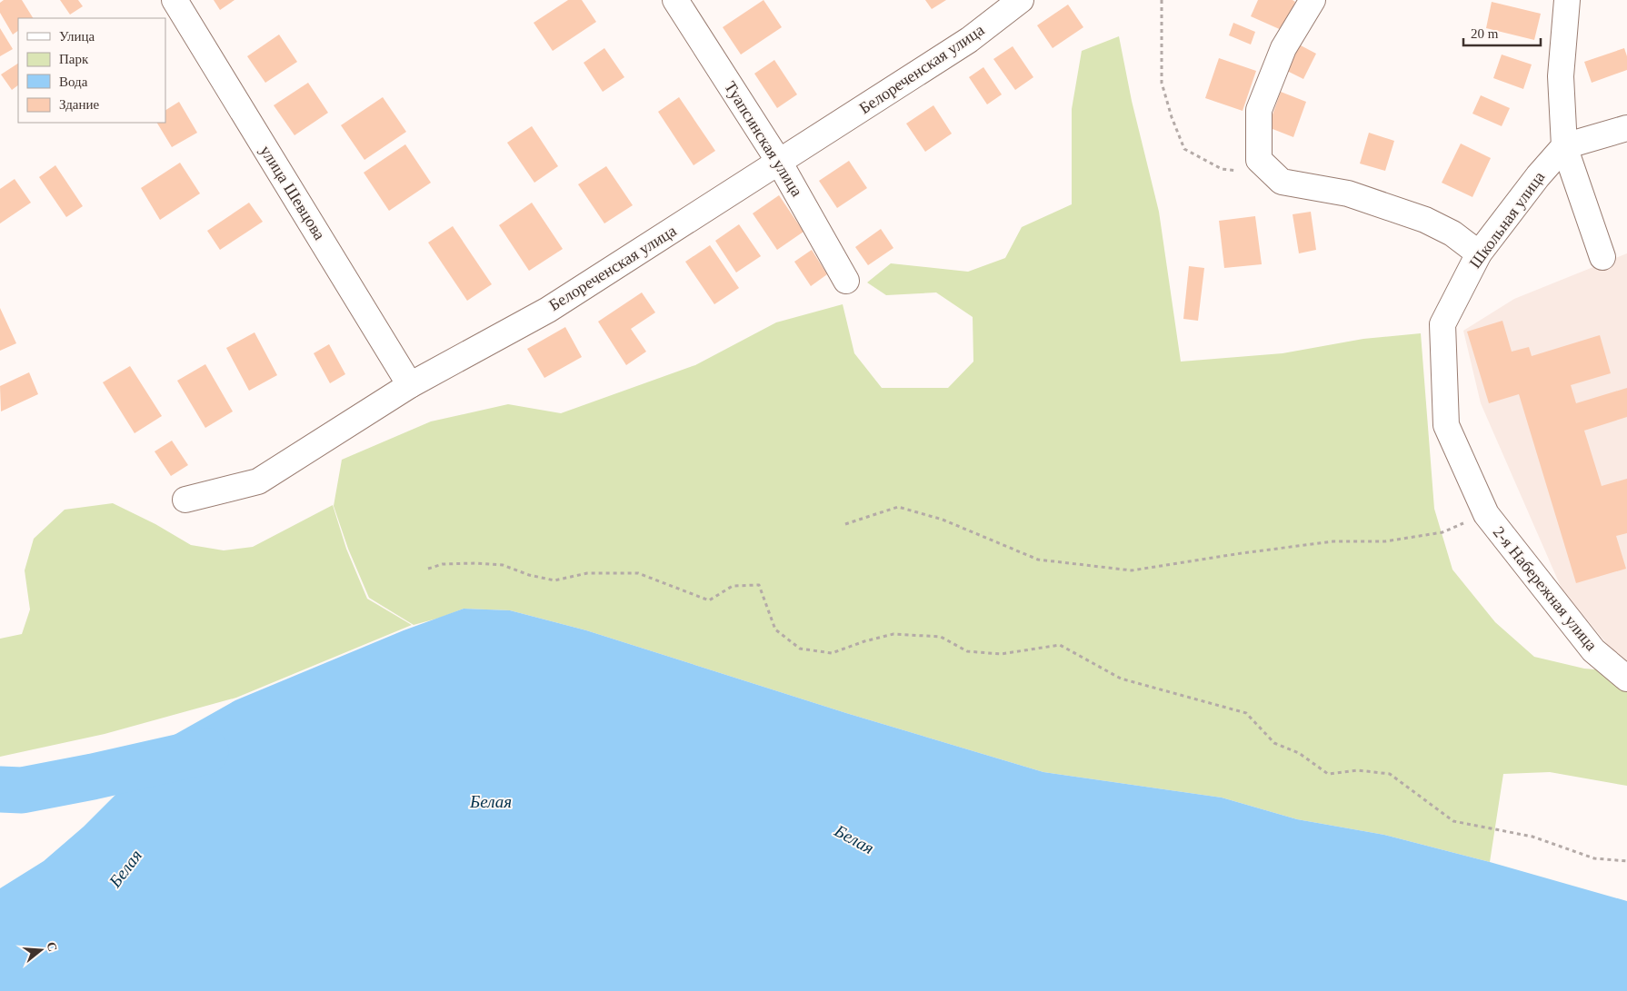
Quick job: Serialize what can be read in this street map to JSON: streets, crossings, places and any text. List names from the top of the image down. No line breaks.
{"streets":{"street":["Белореченская улица","Туапсинская улица","улица Шевцова","Школьная улица","2-я Набережная улица"]},"crossings":[["Белореченская улица","Туапсинская улица"],["Белореченская улица","улица Шевцова"],["Школьная улица","2-я Набережная улица"]],"water":["Белая"],"legend":["Улица","Парк","Вода","Здание"],"scale_bar":"20 m","north":"right"}
